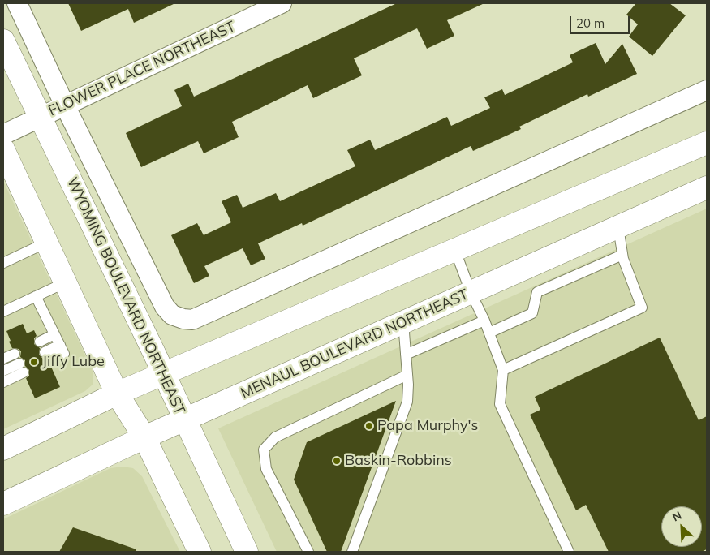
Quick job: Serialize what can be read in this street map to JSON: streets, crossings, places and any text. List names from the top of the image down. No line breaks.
{"streets":{"main road":["WYOMING BOULEVARD NORTHEAST","MENAUL BOULEVARD NORTHEAST"],"street":["FLOWER PLACE NORTHEAST"]},"crossings":[["FLOWER PLACE NORTHEAST","WYOMING BOULEVARD NORTHEAST"],["WYOMING BOULEVARD NORTHEAST","MENAUL BOULEVARD NORTHEAST"]],"places":["Jiffy Lube","Papa Murphy's","Baskin-Robbins"],"scale_bar":"20 m","north":"top left"}
